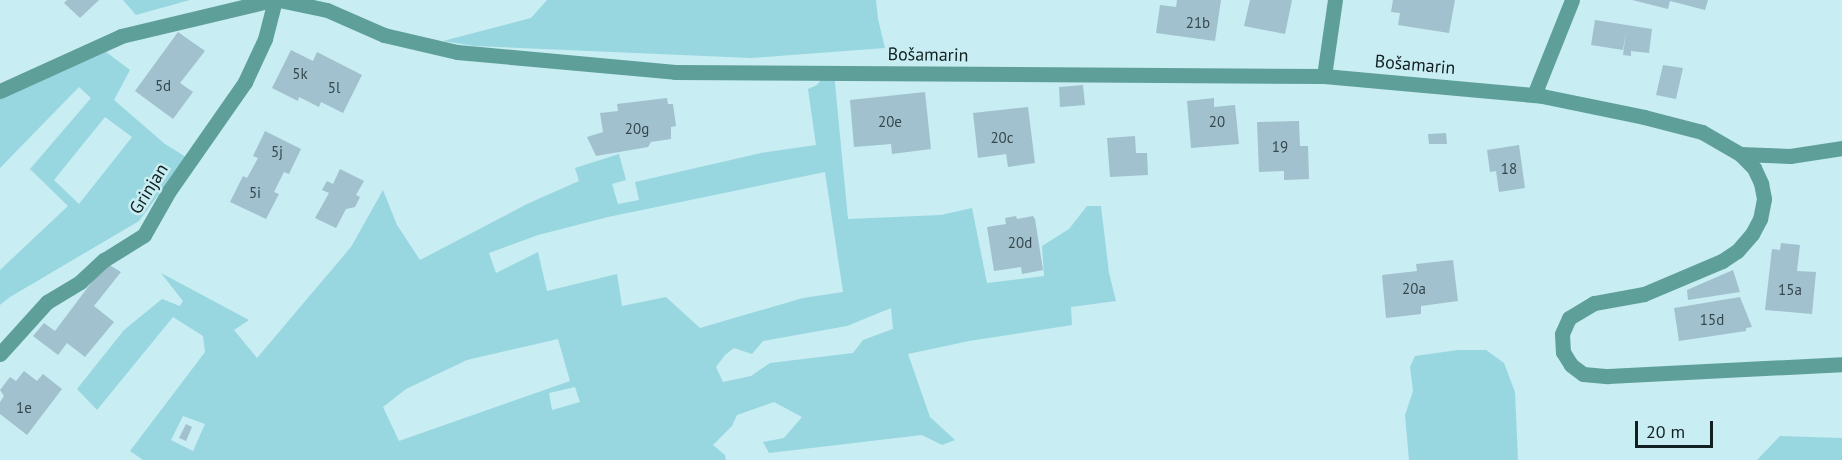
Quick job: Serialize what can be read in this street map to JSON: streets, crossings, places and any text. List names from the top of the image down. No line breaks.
{"streets":{"street":["Bošamarin","Grinjan"]},"crossings":[["Bošamarin","Grinjan"]],"house_numbers":["21b","5k","5d","5l","20e","20","20g","20c","19","5j","18","5i","20d","20a","15a","15d","1e"],"scale_bar":"20 m"}
